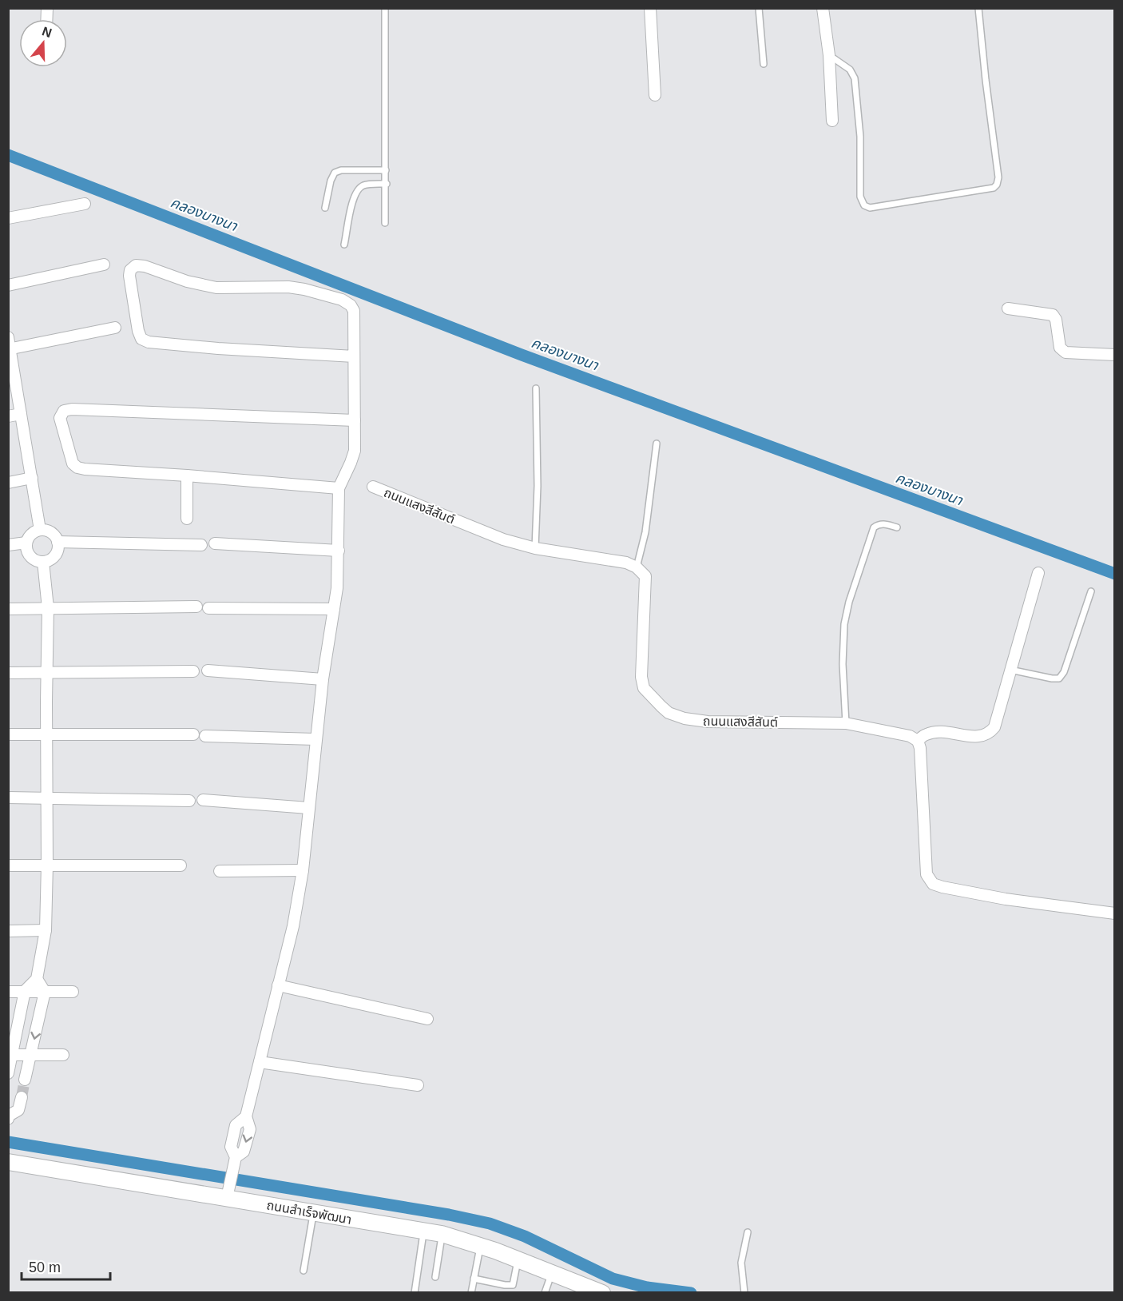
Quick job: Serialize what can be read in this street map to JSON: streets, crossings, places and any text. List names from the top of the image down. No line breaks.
{"streets":{"street":["ถนนแสงสีสันต์","ถนนสำเร็จพัฒนา"]},"water":["คลองบางนา"],"scale_bar":"50 m","north":"top"}
